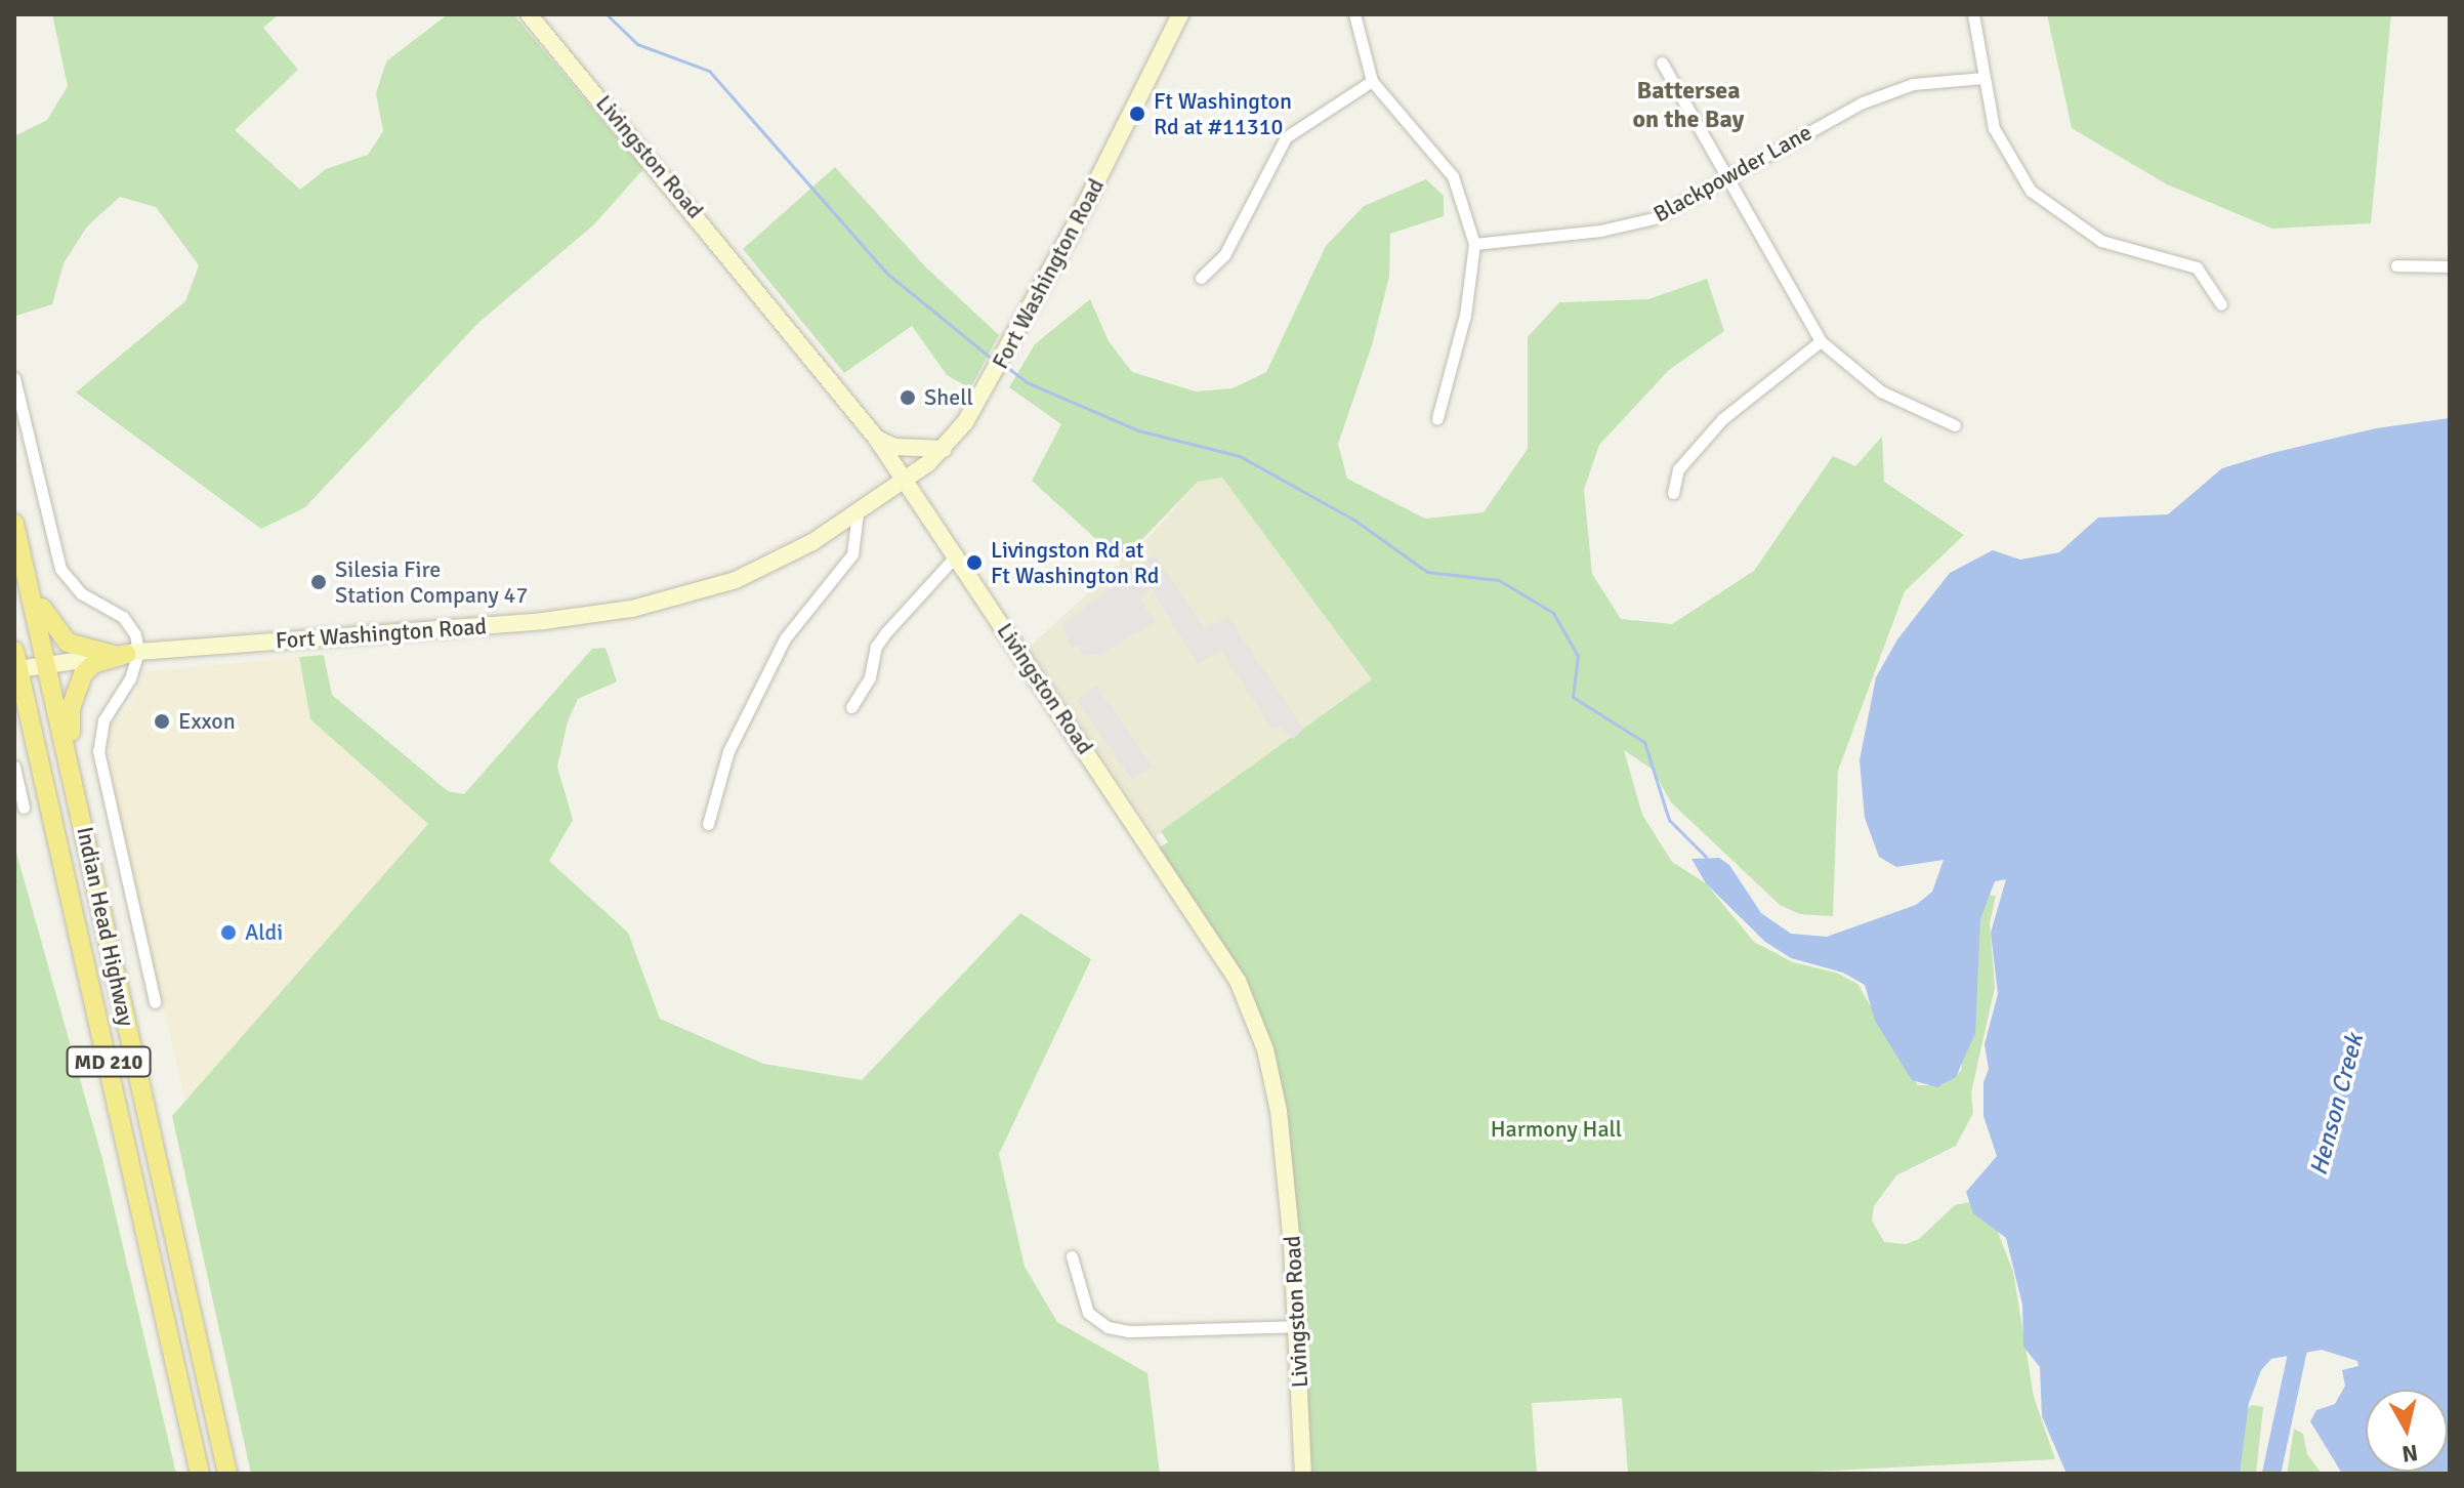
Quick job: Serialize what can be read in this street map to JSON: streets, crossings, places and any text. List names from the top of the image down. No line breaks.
{"streets":{"highway":["Indian Head Highway","MD 210"],"main road":["Livingston Road","Fort Washington Road"],"street":["Blackpowder Lane"]},"crossings":[["Livingston Road","Fort Washington Road"],["Fort Washington Road","Indian Head Highway"]],"districts":["Battersea on the Bay"],"water":["Henson Creek"],"parks":["Harmony Hall"],"places":["Ft Washington Rd at #11310","Shell","Livingston Rd at Ft Washington Rd","Silesia Fire Station Company 47","Exxon","Aldi"],"north":"bottom"}
